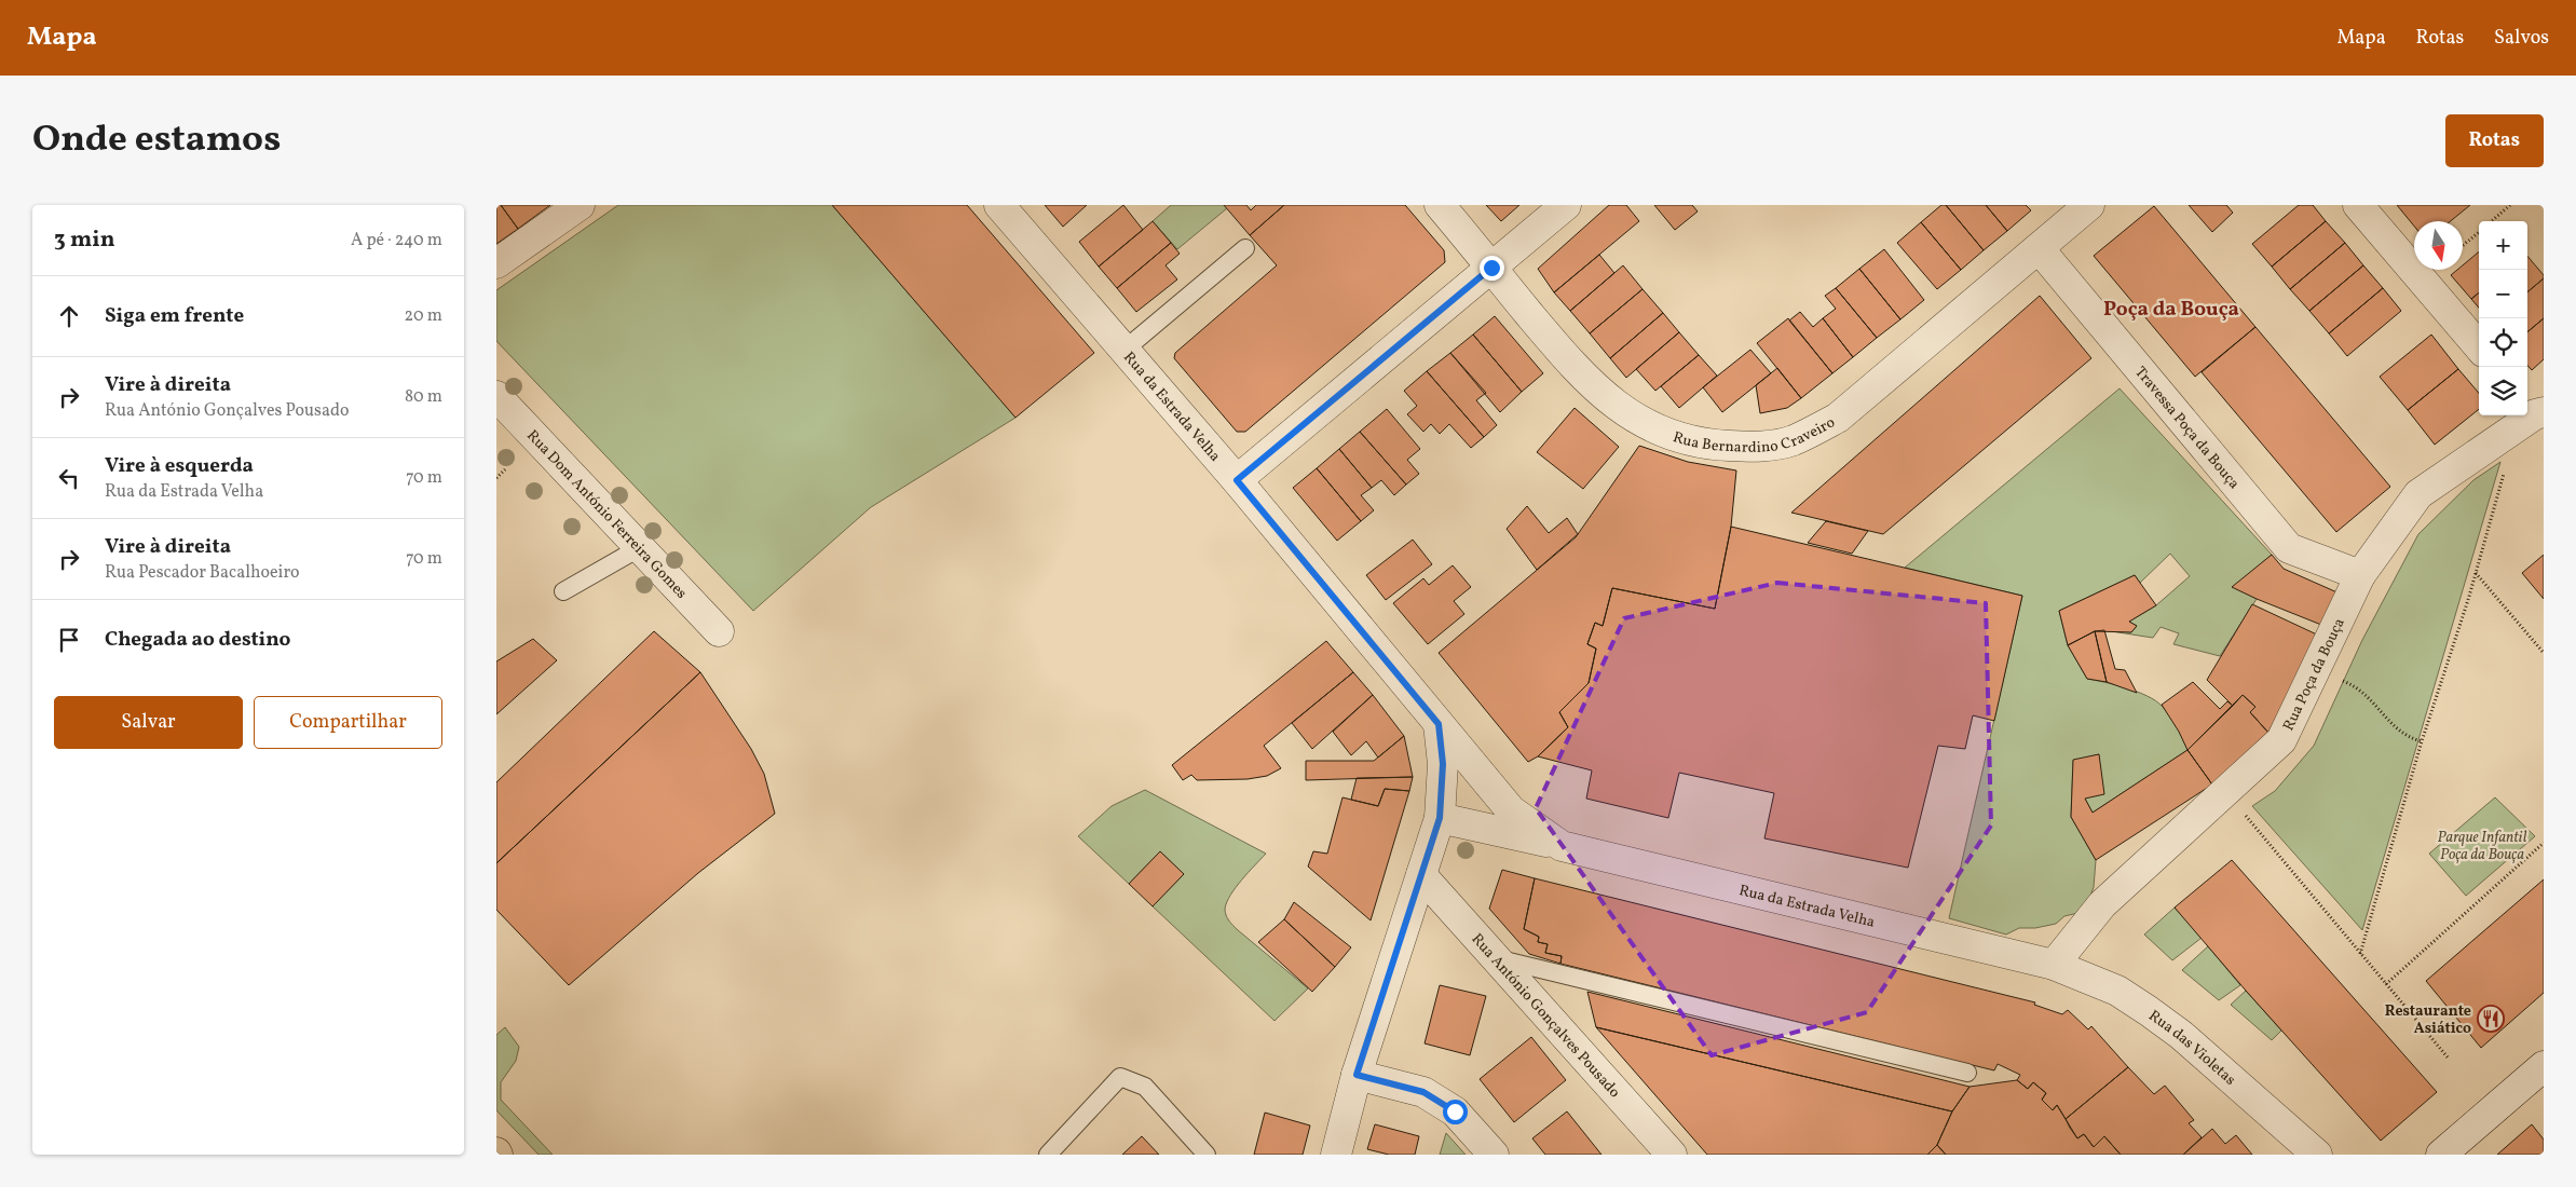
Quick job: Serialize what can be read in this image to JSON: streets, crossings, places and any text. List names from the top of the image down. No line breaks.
{"streets":{"street":["Rua da Estrada Velha","Rua Bernardino Craveiro","Travessa Poça da Bouça","Rua Dom António Ferreira Gomes","Rua Poça da Bouça","Rua António Gonçalves Pousado","Rua das Violetas"]},"crossings":[["Rua da Estrada Velha","Rua Poça da Bouça"],["Rua da Estrada Velha","Rua das Violetas"],["Rua Bernardino Craveiro","Travessa Poça da Bouça"],["Travessa Poça da Bouça","Rua Poça da Bouça"],["Rua Poça da Bouça","Rua das Violetas"]],"districts":["Poça da Bouça"],"parks":["Parque Infantil Poça da Bouça"],"places":{"restaurant":["Restaurante Asiático"]},"north":"bottom","page":{"header":"Mapa","nav":["Mapa","Rotas","Salvos"],"title":"Onde estamos","buttons":["Rotas",["Salvar","Compartilhar"]],"heading":["3 min","A pé · 240 m"],"map_buttons":["+","−"],"list":[["Siga em frente","20 m"],["Vire à direita","Rua António Gonçalves Pousado","80 m"],["Vire à esquerda","Rua da Estrada Velha","70 m"],["Vire à direita","Rua Pescador Bacalhoeiro","70 m"],"Chegada ao destino"]}}
